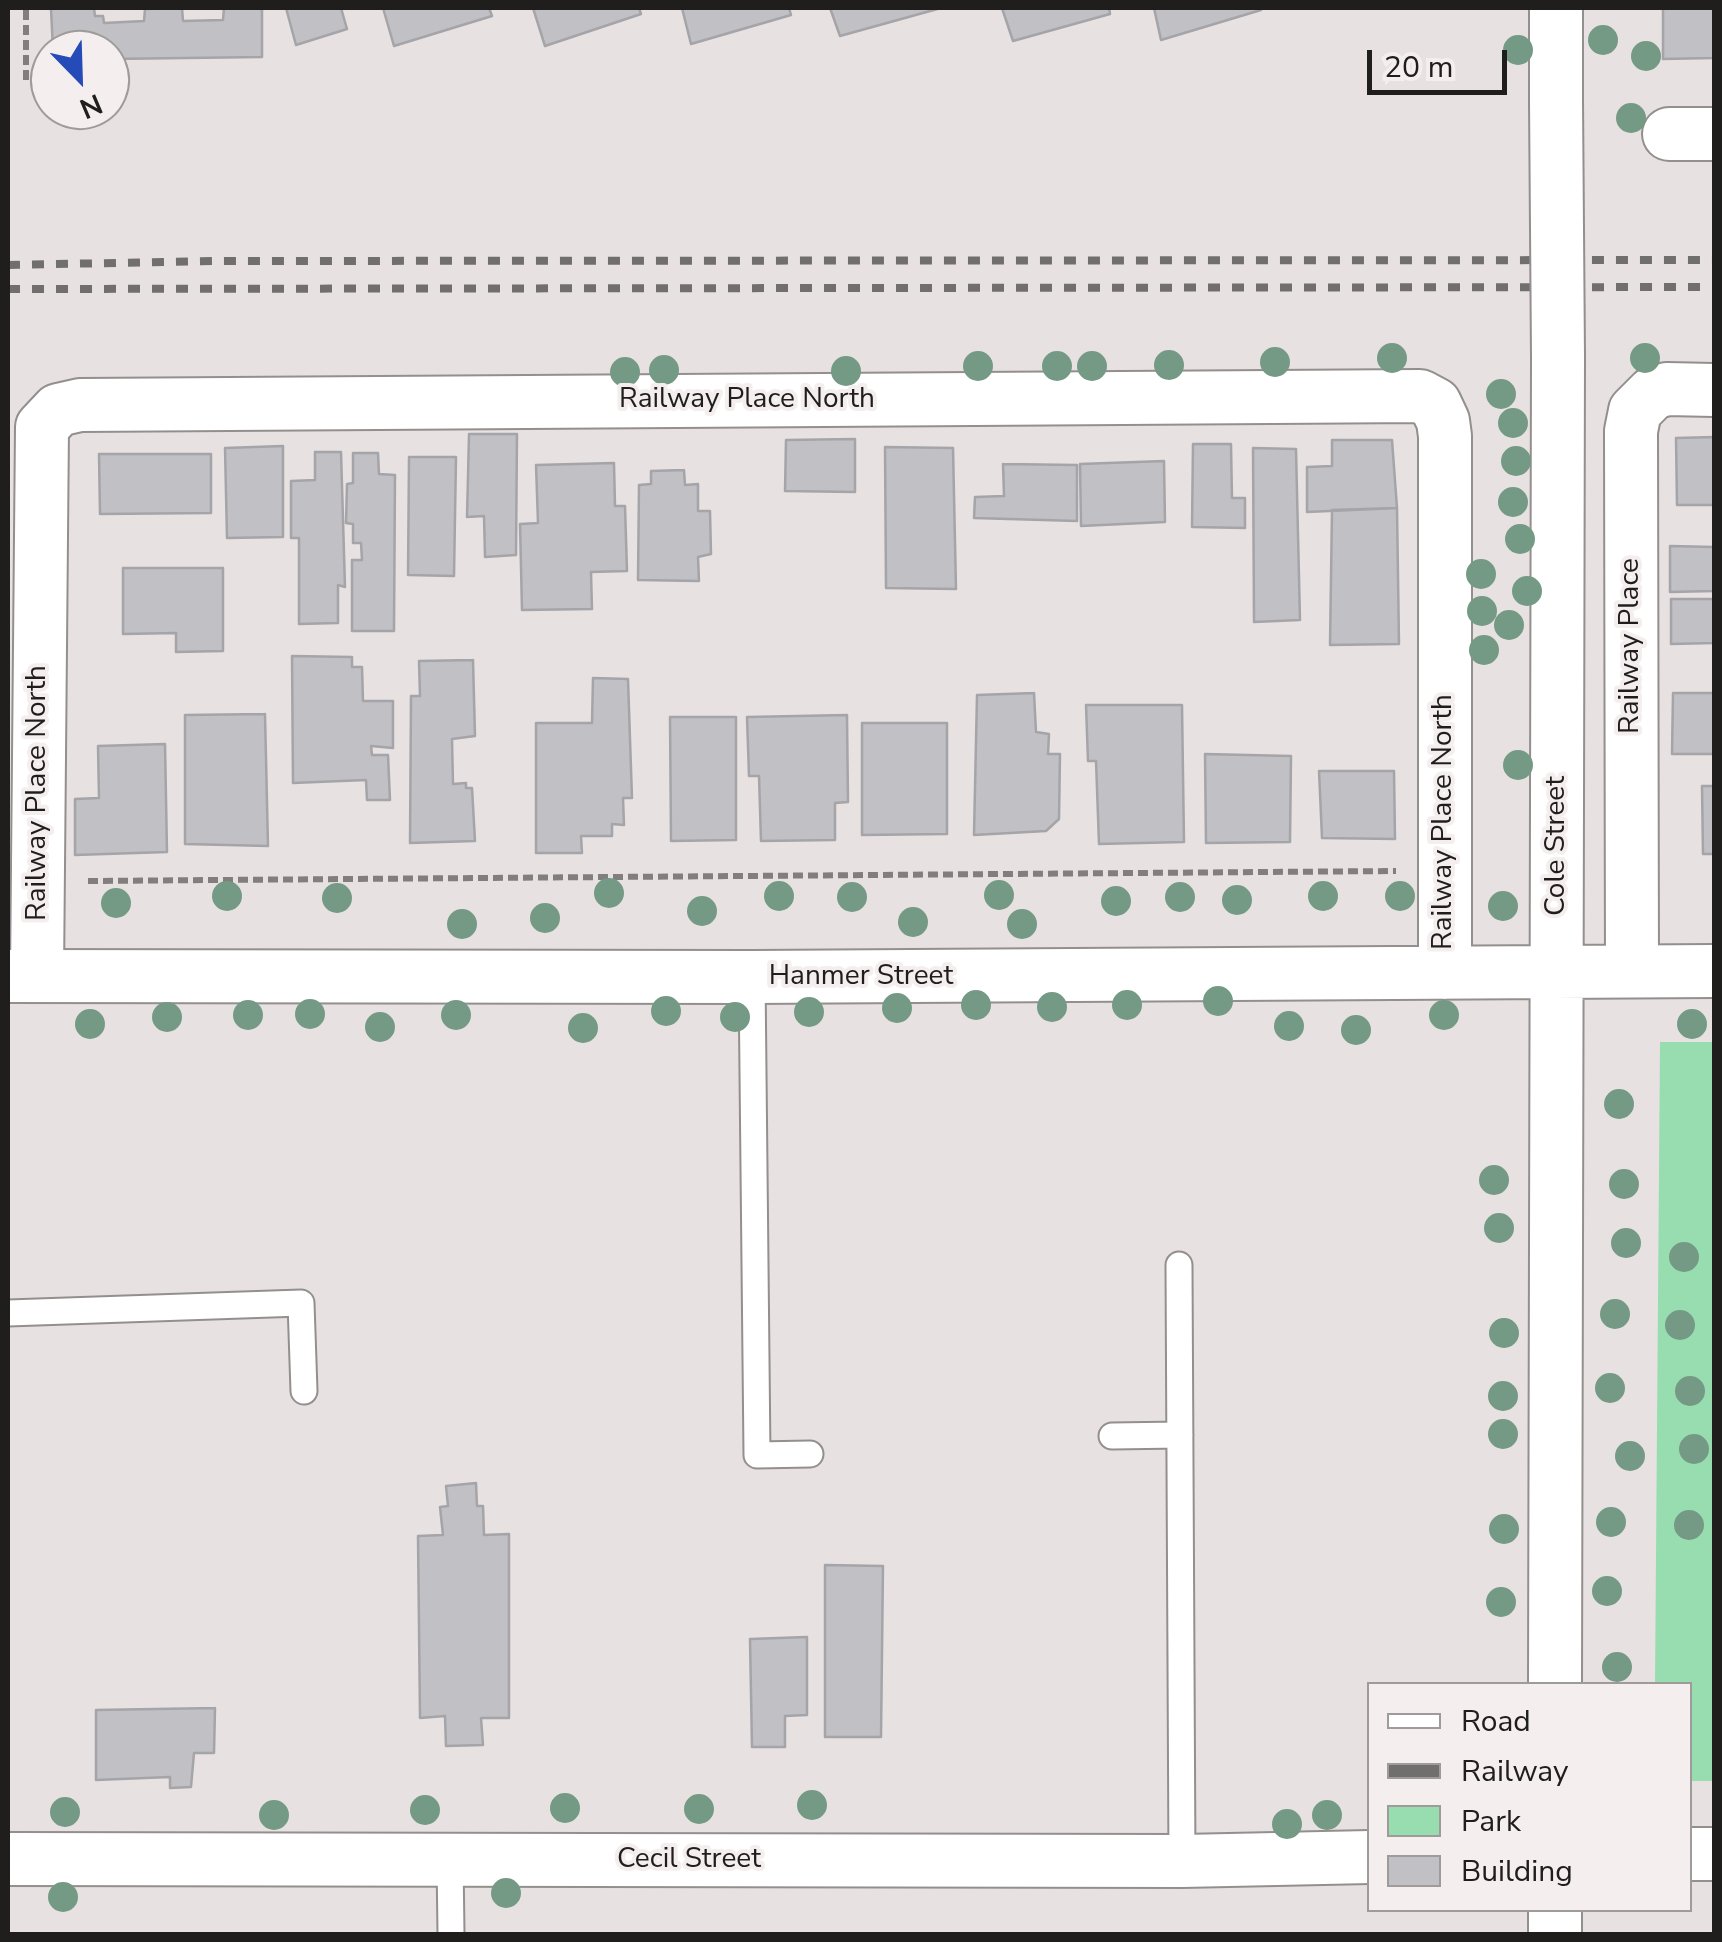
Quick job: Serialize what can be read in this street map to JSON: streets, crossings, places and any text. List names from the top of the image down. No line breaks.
{"streets":{"street":["Railway Place North","Railway Place","Cole Street","Hanmer Street","Cecil Street"]},"crossings":[["Railway Place North","Hanmer Street"],["Railway Place","Hanmer Street"],["Cole Street","Hanmer Street"]],"legend":["Road","Railway","Park","Building"],"scale_bar":"20 m","north":"bottom right"}
